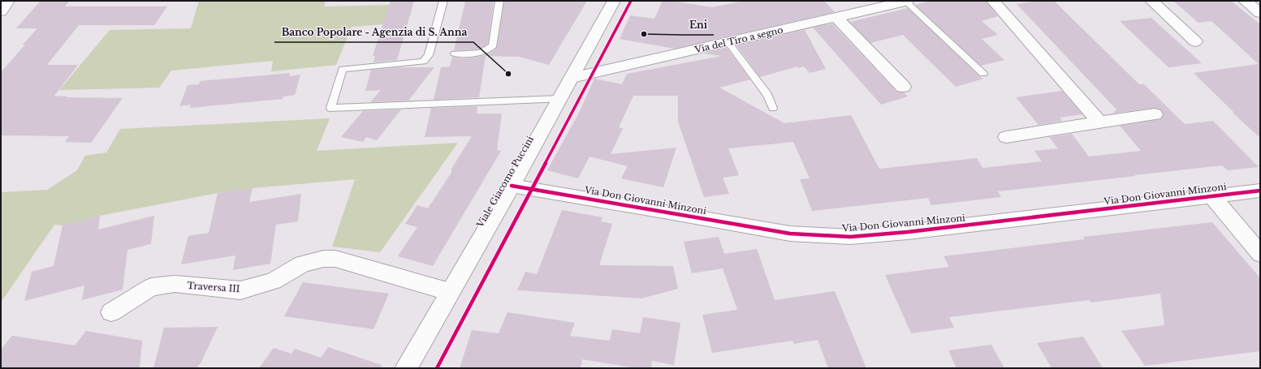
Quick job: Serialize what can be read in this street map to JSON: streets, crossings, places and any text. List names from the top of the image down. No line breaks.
{"streets":{"street":["Via del Tiro a segno","Viale Giacomo Puccini","Via Don Giovanni Minzoni","Traversa III"]},"crossings":[["Via del Tiro a segno","Viale Giacomo Puccini"],["Viale Giacomo Puccini","Via Don Giovanni Minzoni"],["Viale Giacomo Puccini","Traversa III"]],"places":["Eni","Banco Popolare - Agenzia di S. Anna"]}
